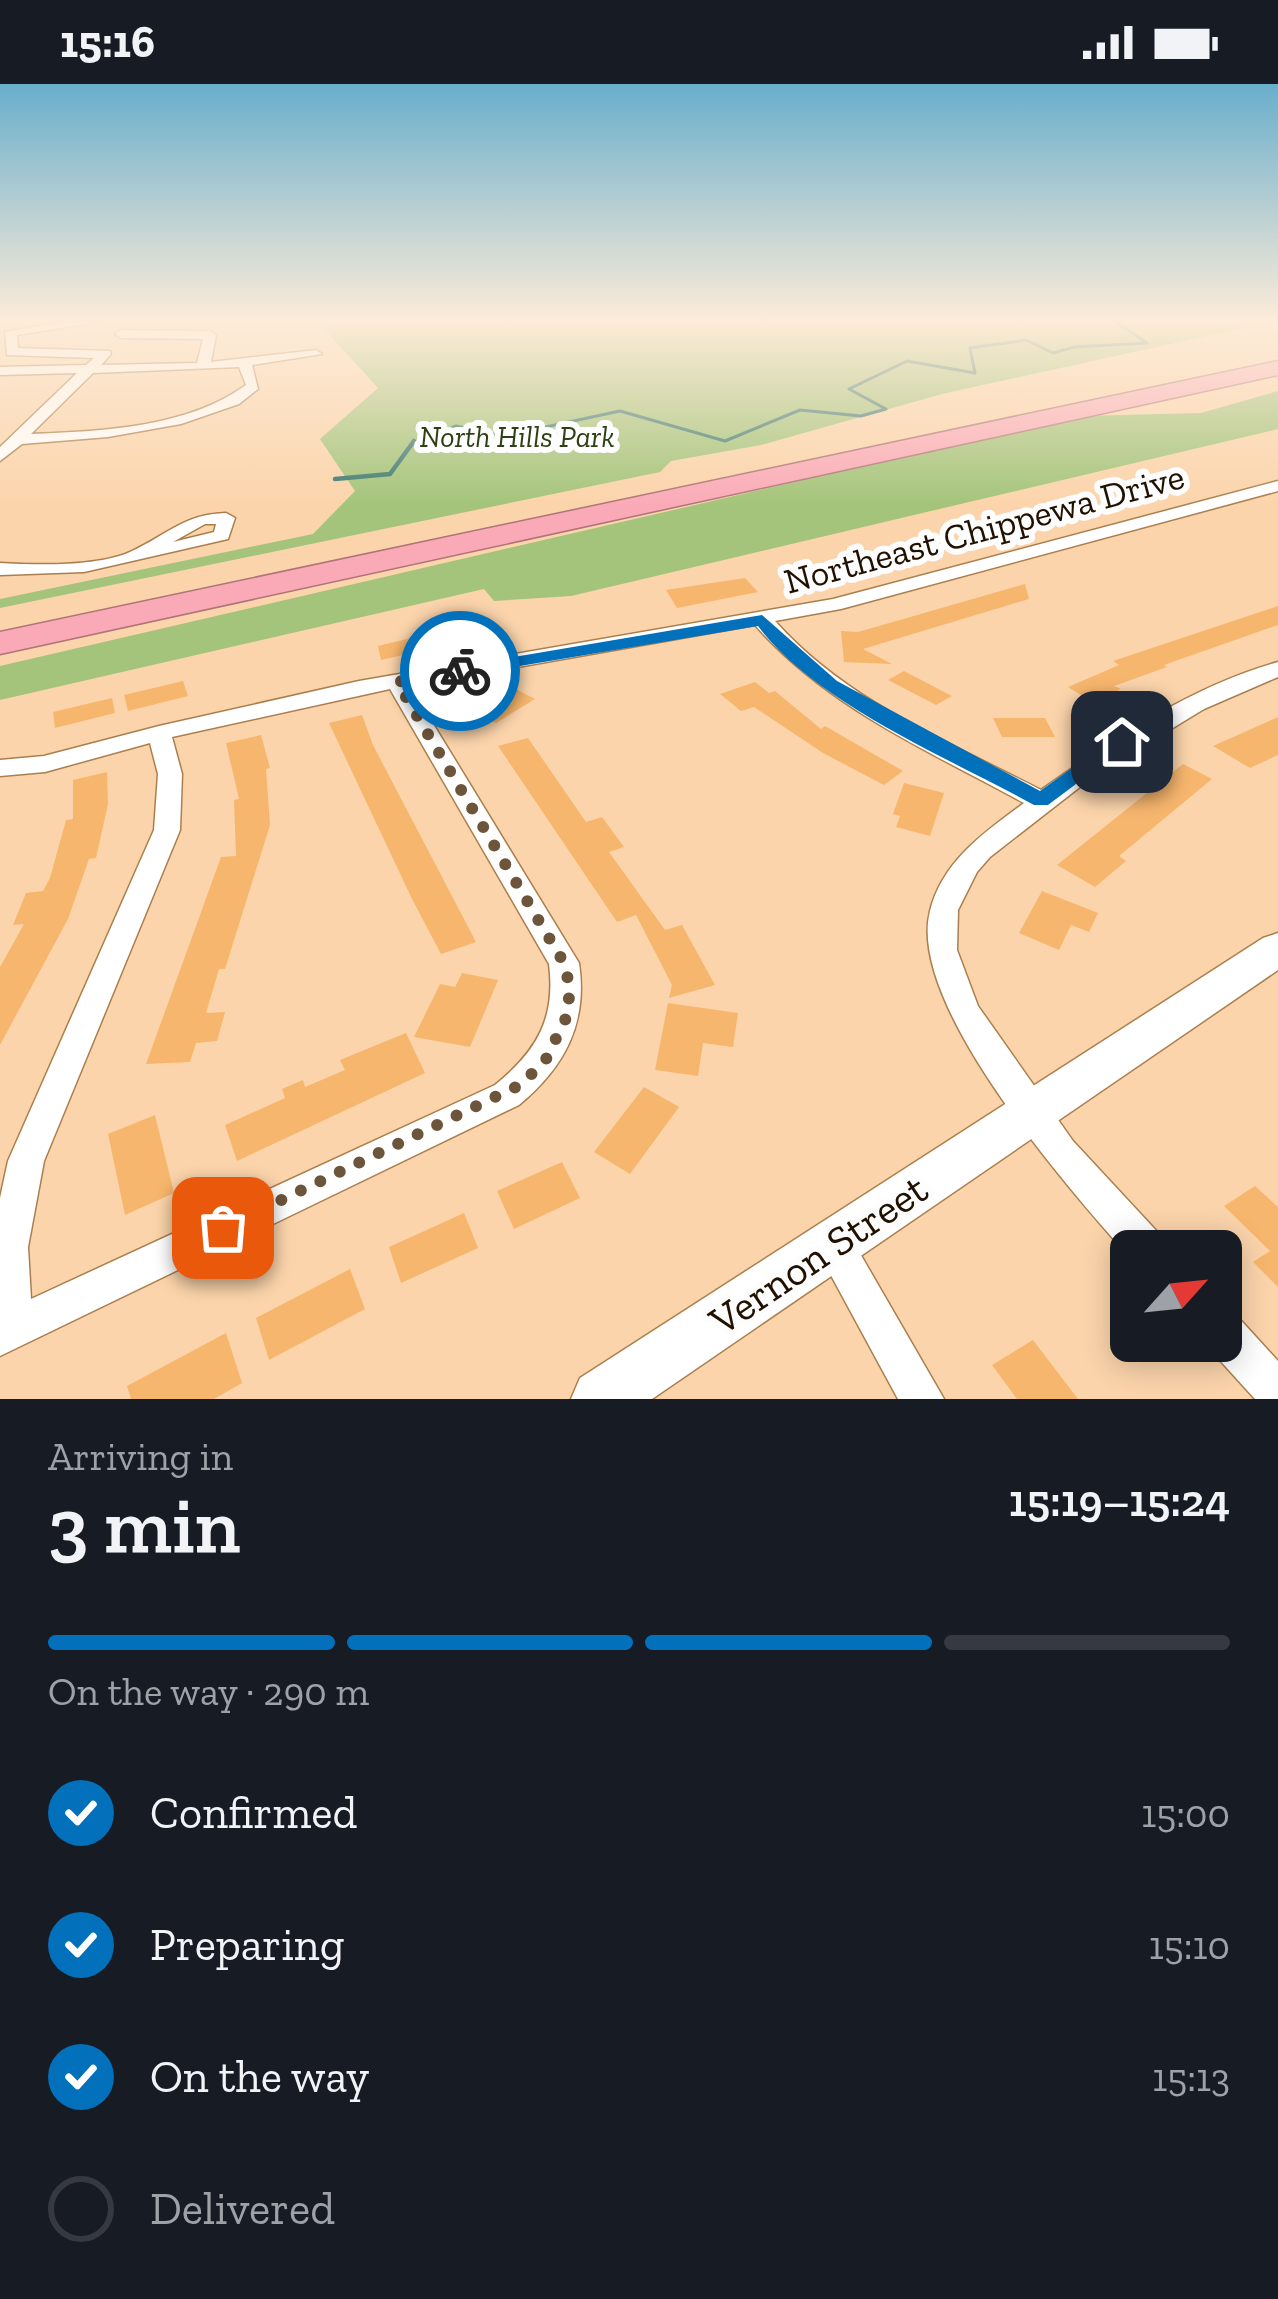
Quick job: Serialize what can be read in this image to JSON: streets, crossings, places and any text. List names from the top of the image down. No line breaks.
{"streets":{"main road":["Vernon Street"],"street":["Northeast Chippewa Drive"]},"parks":["North Hills Park"],"north":"top right","page":{"status":"15:16","heading":["3 min","Arriving in","15:19–15:24"],"bar":"On the way · 290 m","list":[["Confirmed","15:00"],["Preparing","15:10"],["On the way","15:13"],"Delivered"]}}
